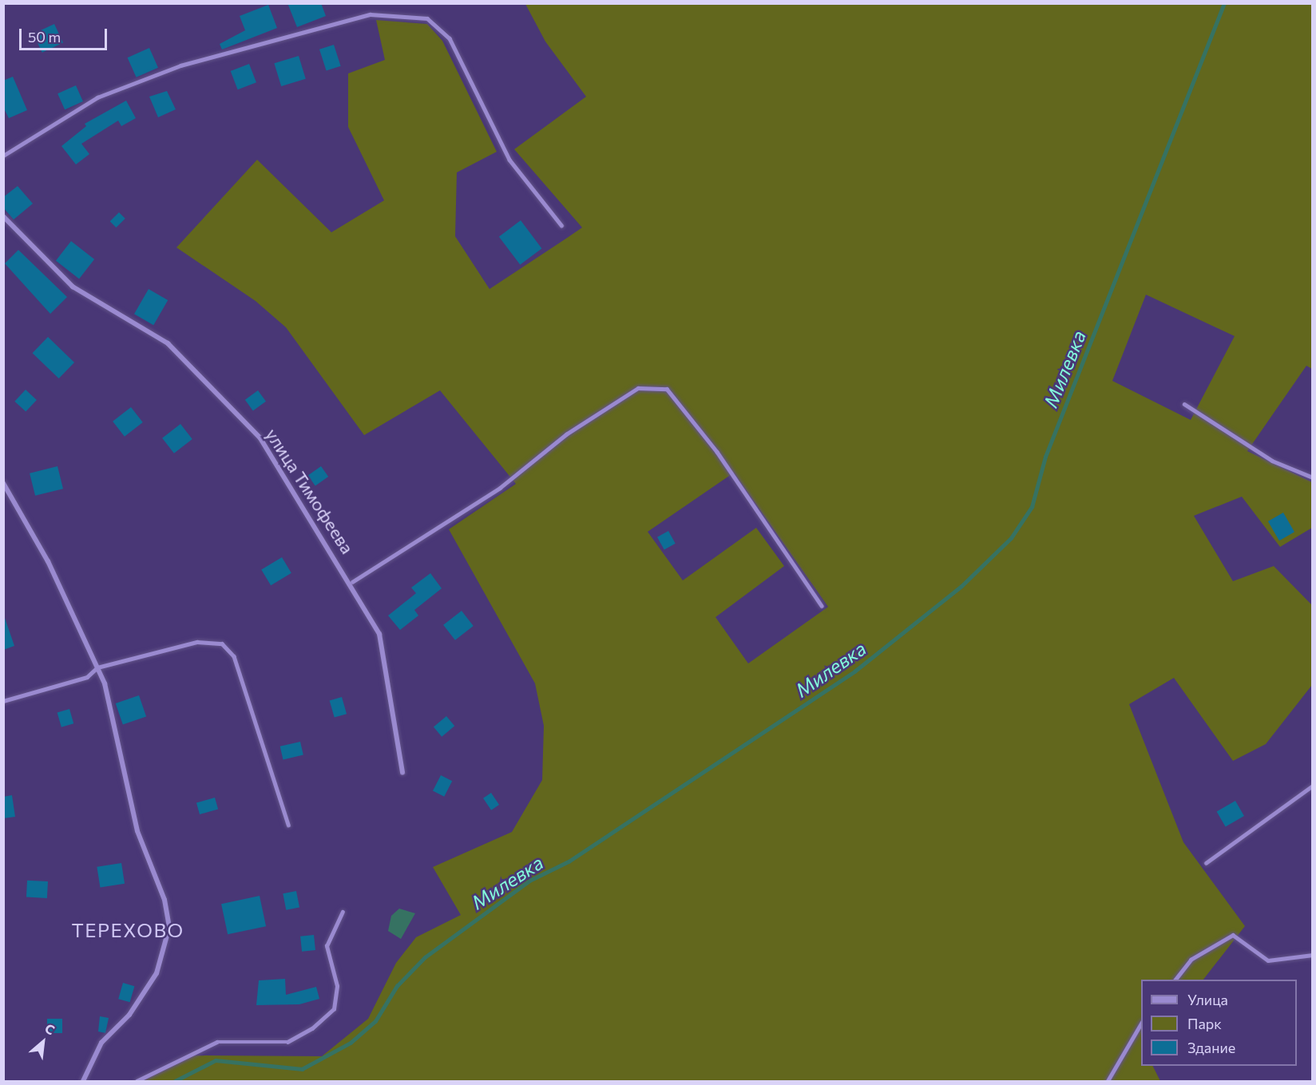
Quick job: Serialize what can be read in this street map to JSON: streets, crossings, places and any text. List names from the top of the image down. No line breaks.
{"streets":{"street":["улица Тимофеева"]},"districts":["ТЕРЕХОВО"],"water":["Милевка"],"legend":["Улица","Парк","Здание"],"scale_bar":"50 m","north":"top right"}
